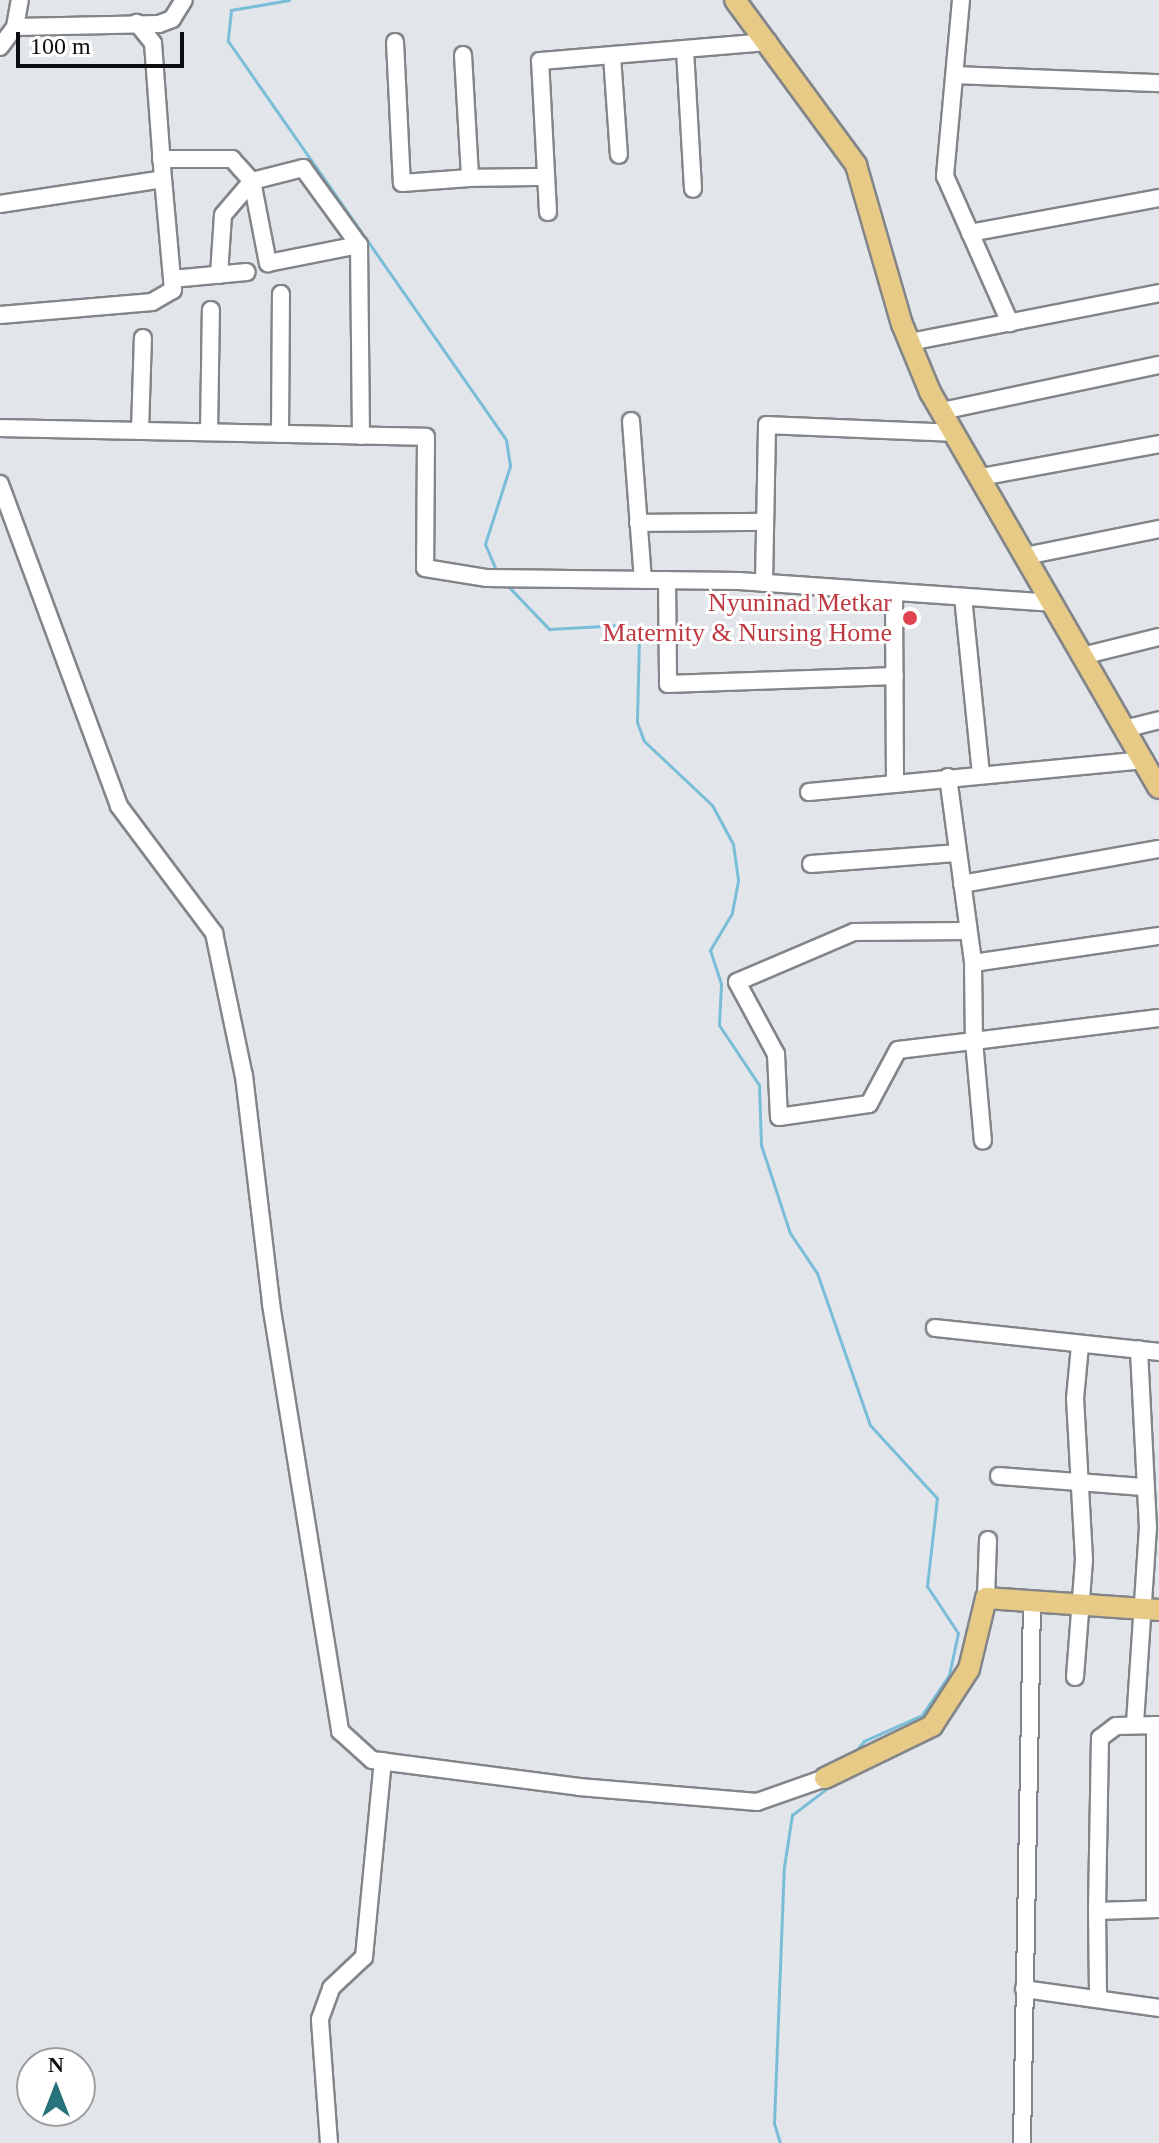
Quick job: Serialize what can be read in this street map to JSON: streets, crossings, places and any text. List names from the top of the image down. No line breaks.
{"places":["Nyuninad Metkar Maternity & Nursing Home"],"scale_bar":"100 m","north":"top"}
